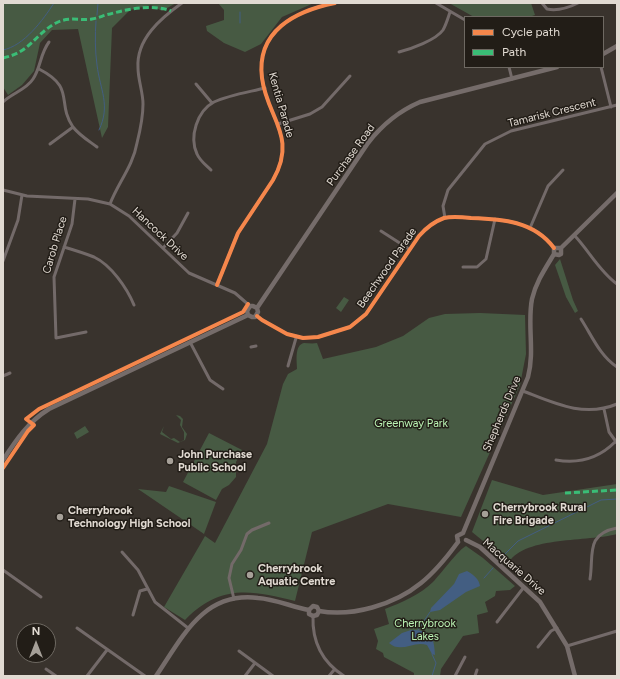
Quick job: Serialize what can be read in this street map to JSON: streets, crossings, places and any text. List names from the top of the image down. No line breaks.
{"streets":{"main road":["Purchase Road","Shepherds Drive","Macquarie Drive"],"street":["Kentia Parade","Tamarisk Crescent","Hancock Drive","Carob Place","Beechwood Parade"]},"crossings":[["Kentia Parade","Hancock Drive"],["Tamarisk Crescent","Beechwood Parade"],["Purchase Road","Hancock Drive"],["Hancock Drive","Carob Place"],["Beechwood Parade","Shepherds Drive"],["Shepherds Drive","Macquarie Drive"]],"parks":["Greenway Park","Cherrybrook Lakes"],"places":["John Purchase Public School","Cherrybrook Rural Fire Brigade","Cherrybrook Technology High School","Cherrybrook Aquatic Centre"],"legend":["Cycle path","Path"],"north":"top"}
